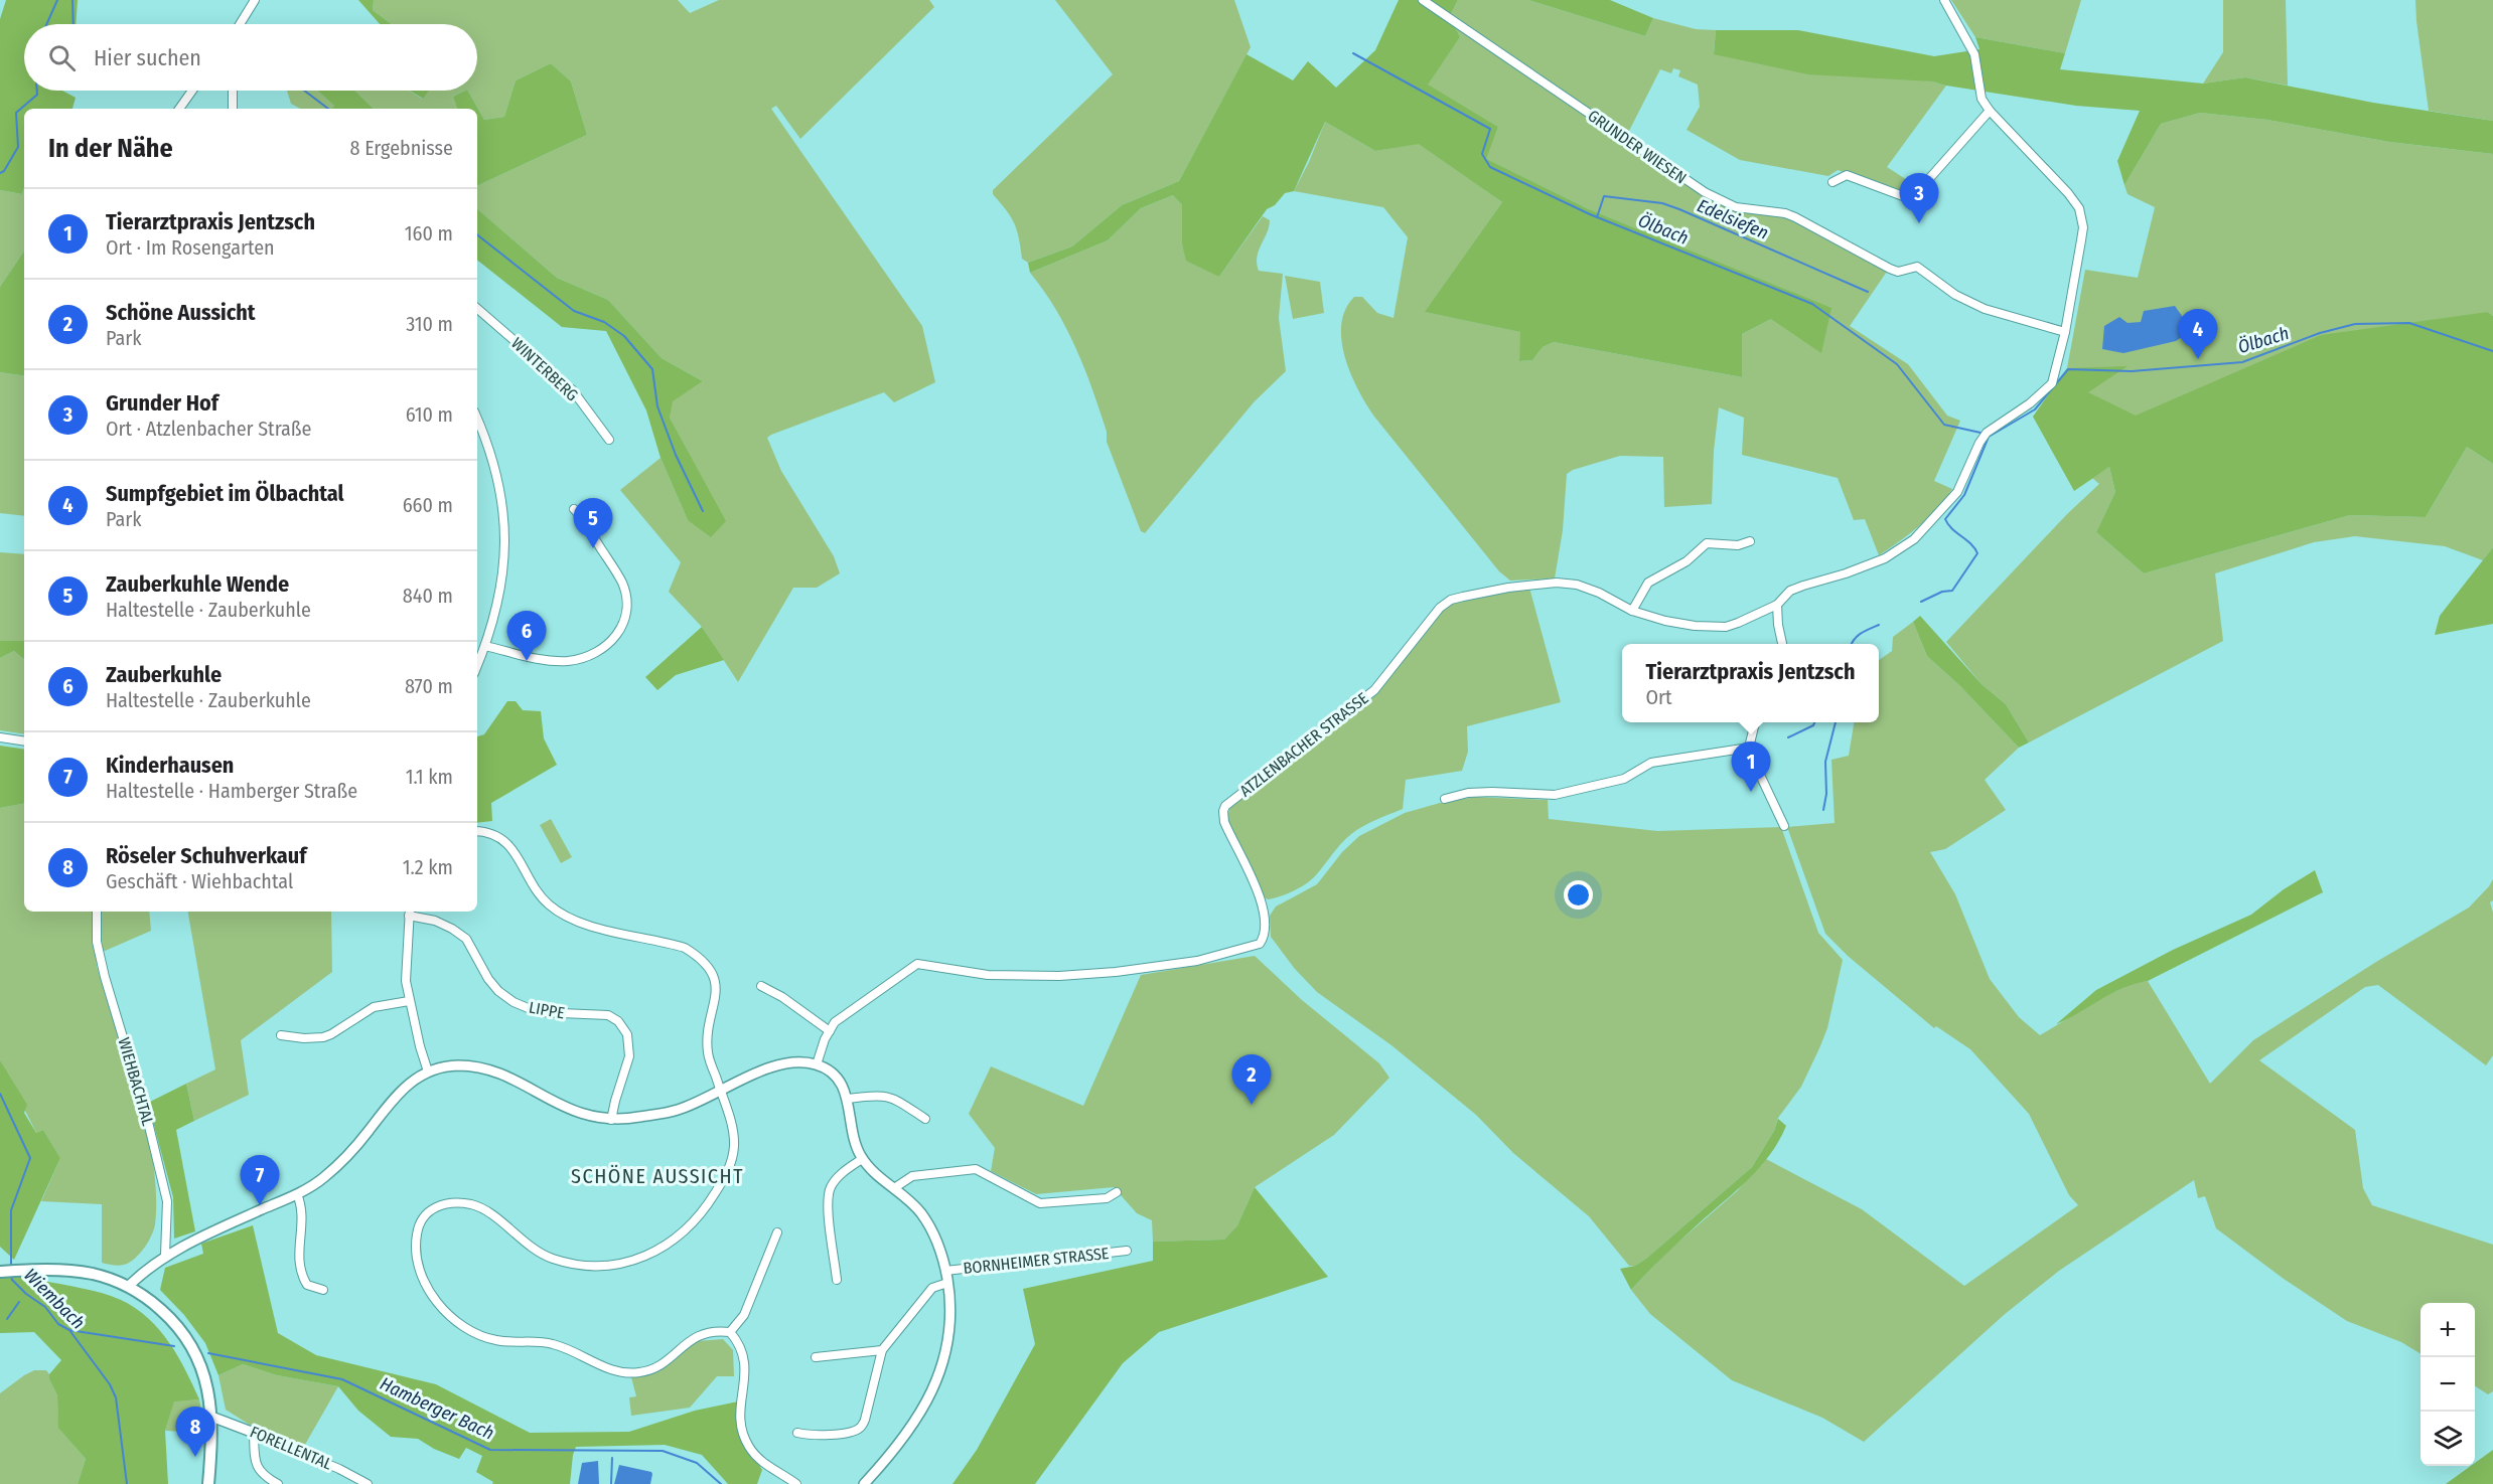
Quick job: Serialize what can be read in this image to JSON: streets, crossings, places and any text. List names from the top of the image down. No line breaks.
{"streets":{"street":["GRUNDER WIESEN","WINTERBERG","ATZLENBACHER STRASSE","LIPPE","WIEHBACHTAL","BORNHEIMER STRASSE","FORELLENTAL"]},"crossings":[["GRUNDER WIESEN","ATZLENBACHER STRASSE"]],"districts":["SCHÖNE AUSSICHT"],"water":["Edelsiefen","Ölbach","Wiembach","Hamberger Bach"],"page":{"search":"Hier suchen","heading":["In der Nähe","8 Ergebnisse"],"pins":["3","4","5","6","1","2","7","8"],"list":[{"mark":"1","name":"Tierarztpraxis Jentzsch","note":"Ort · Im Rosengarten","value":"160 m"},{"mark":"2","name":"Schöne Aussicht","note":"Park","value":"310 m"},{"mark":"3","name":"Grunder Hof","note":"Ort · Atzlenbacher Straße","value":"610 m"},{"mark":"4","name":"Sumpfgebiet im Ölbachtal","note":"Park","value":"660 m"},{"mark":"5","name":"Zauberkuhle Wende","note":"Haltestelle · Zauberkuhle","value":"840 m"},{"mark":"6","name":"Zauberkuhle","note":"Haltestelle · Zauberkuhle","value":"870 m"},{"mark":"7","name":"Kinderhausen","note":"Haltestelle · Hamberger Straße","value":"1.1 km"},{"mark":"8","name":"Röseler Schuhverkauf","note":"Geschäft · Wiehbachtal","value":"1.2 km"}],"popup":["Tierarztpraxis Jentzsch","Ort"],"map_buttons":["+","−"]}}
